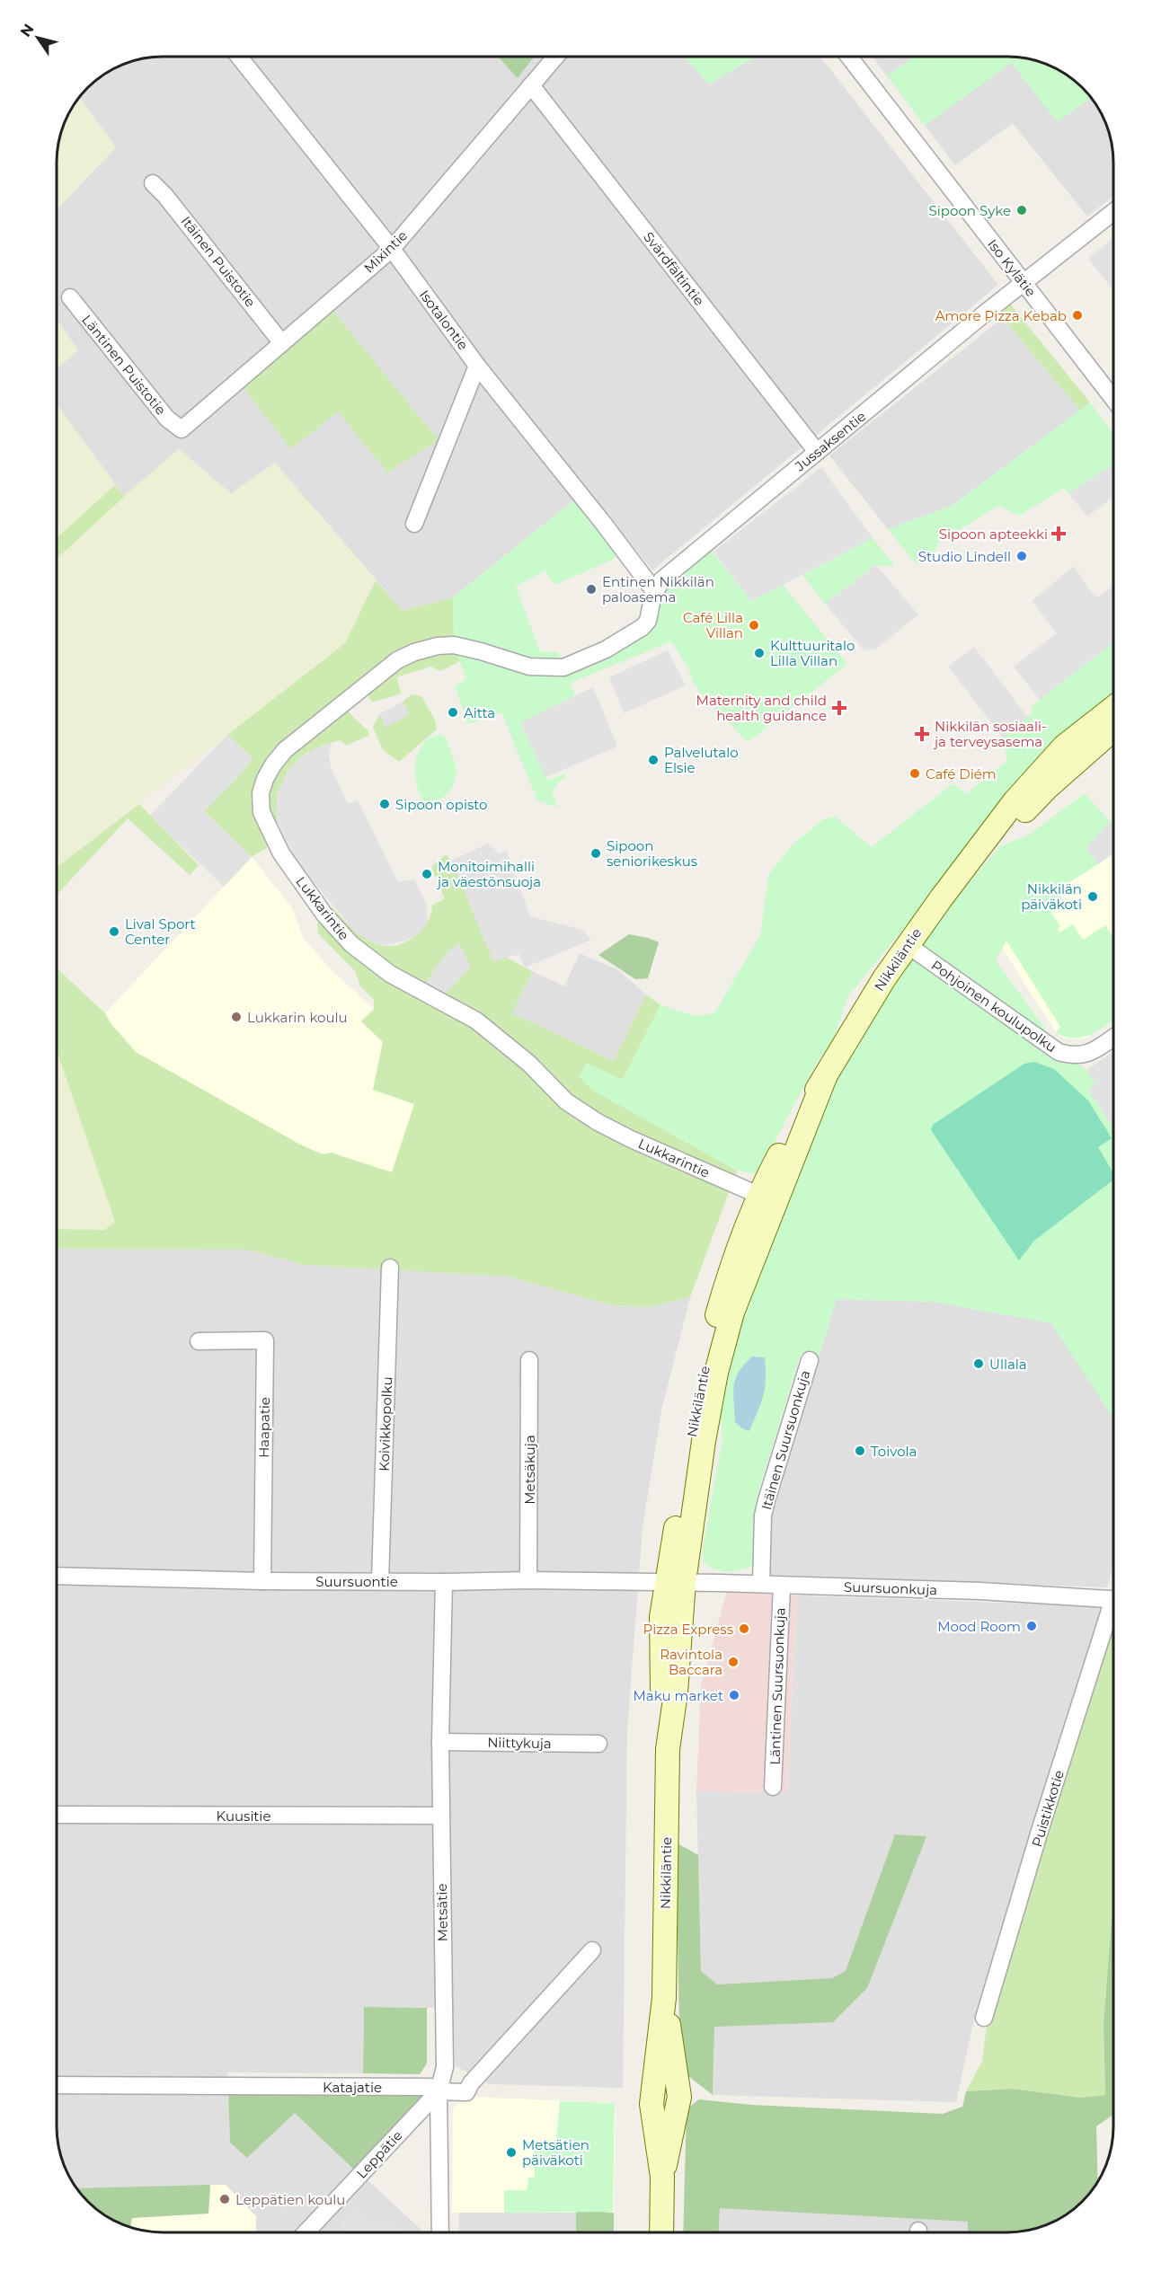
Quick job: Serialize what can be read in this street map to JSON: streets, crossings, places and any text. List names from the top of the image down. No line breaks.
{"streets":{"street":["Mixintie","Itäinen Puistotie","Iso Kylätie","Svärdfältintie","Isotalontie","Läntinen Puistotie","Jussaksentie","Lukkarintie","Nikkiläntie","Pohjoinen koulupolku","Koivikkopolku","Haapatie","Itäinen Suursuonkuja","Metsäkuja","Suursuontie","Suursuonkuja","Läntinen Suursuonkuja","Niittykuja","Puistikkotie","Kuusitie","Metsätie","Katajatie","Leppätie"]},"crossings":[["Mixintie","Itäinen Puistotie"],["Mixintie","Svärdfältintie"],["Mixintie","Isotalontie"],["Mixintie","Läntinen Puistotie"],["Iso Kylätie","Jussaksentie"],["Svärdfältintie","Jussaksentie"],["Isotalontie","Jussaksentie"],["Jussaksentie","Lukkarintie"],["Lukkarintie","Nikkiläntie"],["Nikkiläntie","Pohjoinen koulupolku"],["Nikkiläntie","Suursuontie"],["Nikkiläntie","Suursuonkuja"],["Koivikkopolku","Suursuontie"],["Haapatie","Suursuontie"],["Itäinen Suursuonkuja","Suursuonkuja"],["Metsäkuja","Suursuontie"],["Suursuontie","Suursuonkuja"],["Suursuontie","Metsätie"],["Suursuonkuja","Läntinen Suursuonkuja"],["Niittykuja","Metsätie"],["Kuusitie","Metsätie"],["Metsätie","Katajatie"],["Metsätie","Leppätie"],["Katajatie","Leppätie"]],"places":{"other":["Sipoon Syke","Amore Pizza Kebab","Studio Lindell","Entinen Nikkilän paloasema","Café Lilla Villan","Kulttuuritalo Lilla Villan","Aitta","Palvelutalo Elsie","Café Diém","Sipoon opisto","Sipoon seniorikeskus","Monitoimihalli ja väestönsuoja","Nikkilän päiväkoti","Lival Sport Center","Lukkarin koulu","Ullala","Toivola","Mood Room","Pizza Express","Ravintola Baccara","Maku market","Metsätien päiväkoti","Leppätien koulu"],"health":["Sipoon apteekki","Maternity and child health guidance","Nikkilän sosiaali- ja terveysasema"]},"north":"top left"}
